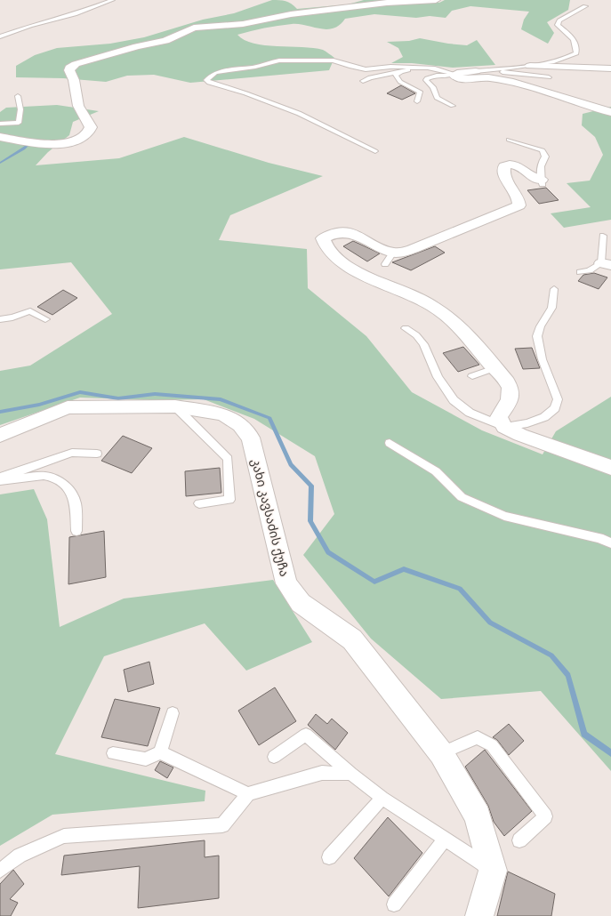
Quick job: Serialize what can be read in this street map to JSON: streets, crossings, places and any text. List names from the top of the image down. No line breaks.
{"streets":{"street":["კახი კავსაძის ქუჩა"]}}
